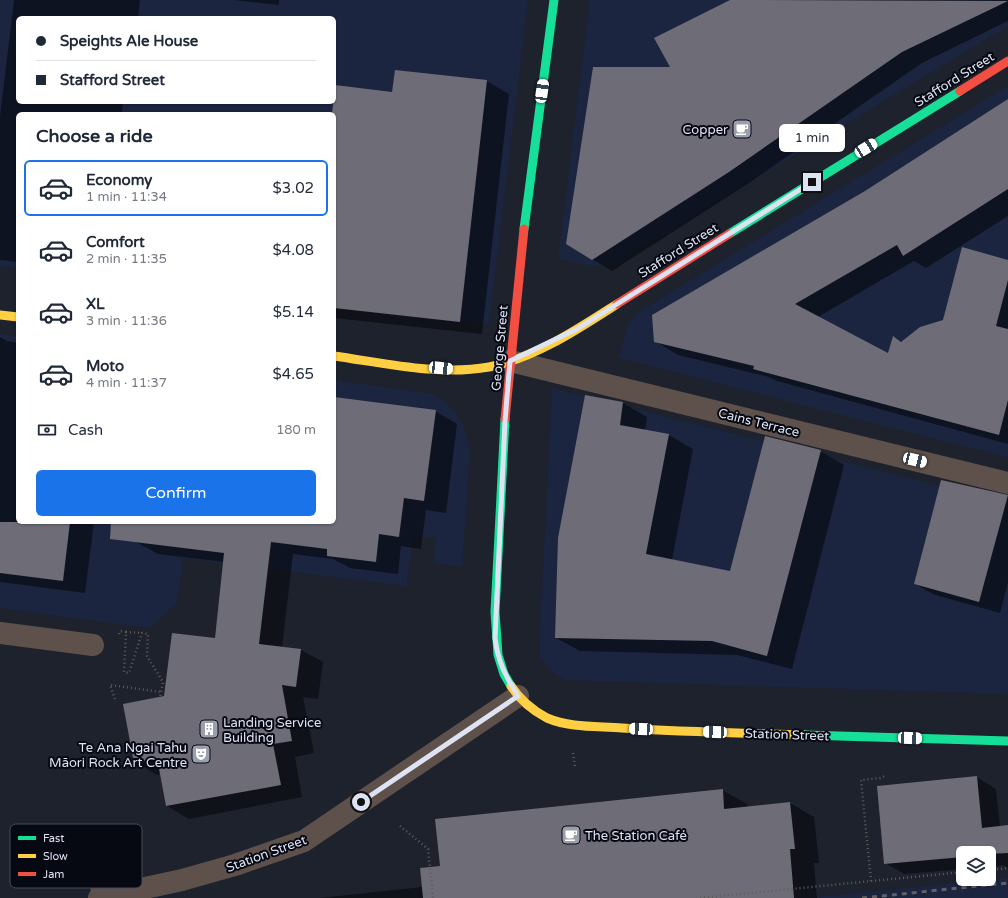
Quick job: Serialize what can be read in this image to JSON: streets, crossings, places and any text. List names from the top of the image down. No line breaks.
{"streets":{"street":["Stafford Street","George Street","Cains Terrace","Station Street"]},"crossings":[["Stafford Street","George Street"],["Stafford Street","Cains Terrace"],["George Street","Cains Terrace"],["George Street","Station Street"]],"places":{"cafe":["Copper","The Station Café"],"building":["Landing Service Building"],"theatre":["Te Ana Ngai Tahu Māori Rock Art Centre"]},"legend":["Fast","Slow","Jam"],"page":{"banner":["Speights Ale House","Stafford Street"],"heading":"Choose a ride","bubble":"1 min","list":[{"name":"Economy","note":"1 min · 11:34","value":"$3.02"},{"name":"Comfort","note":"2 min · 11:35","value":"$4.08"},{"name":"XL","note":"3 min · 11:36","value":"$5.14"},{"name":"Moto","note":"4 min · 11:37","value":"$4.65"}],"pay":["Cash","180 m"],"buttons":"Confirm"}}
